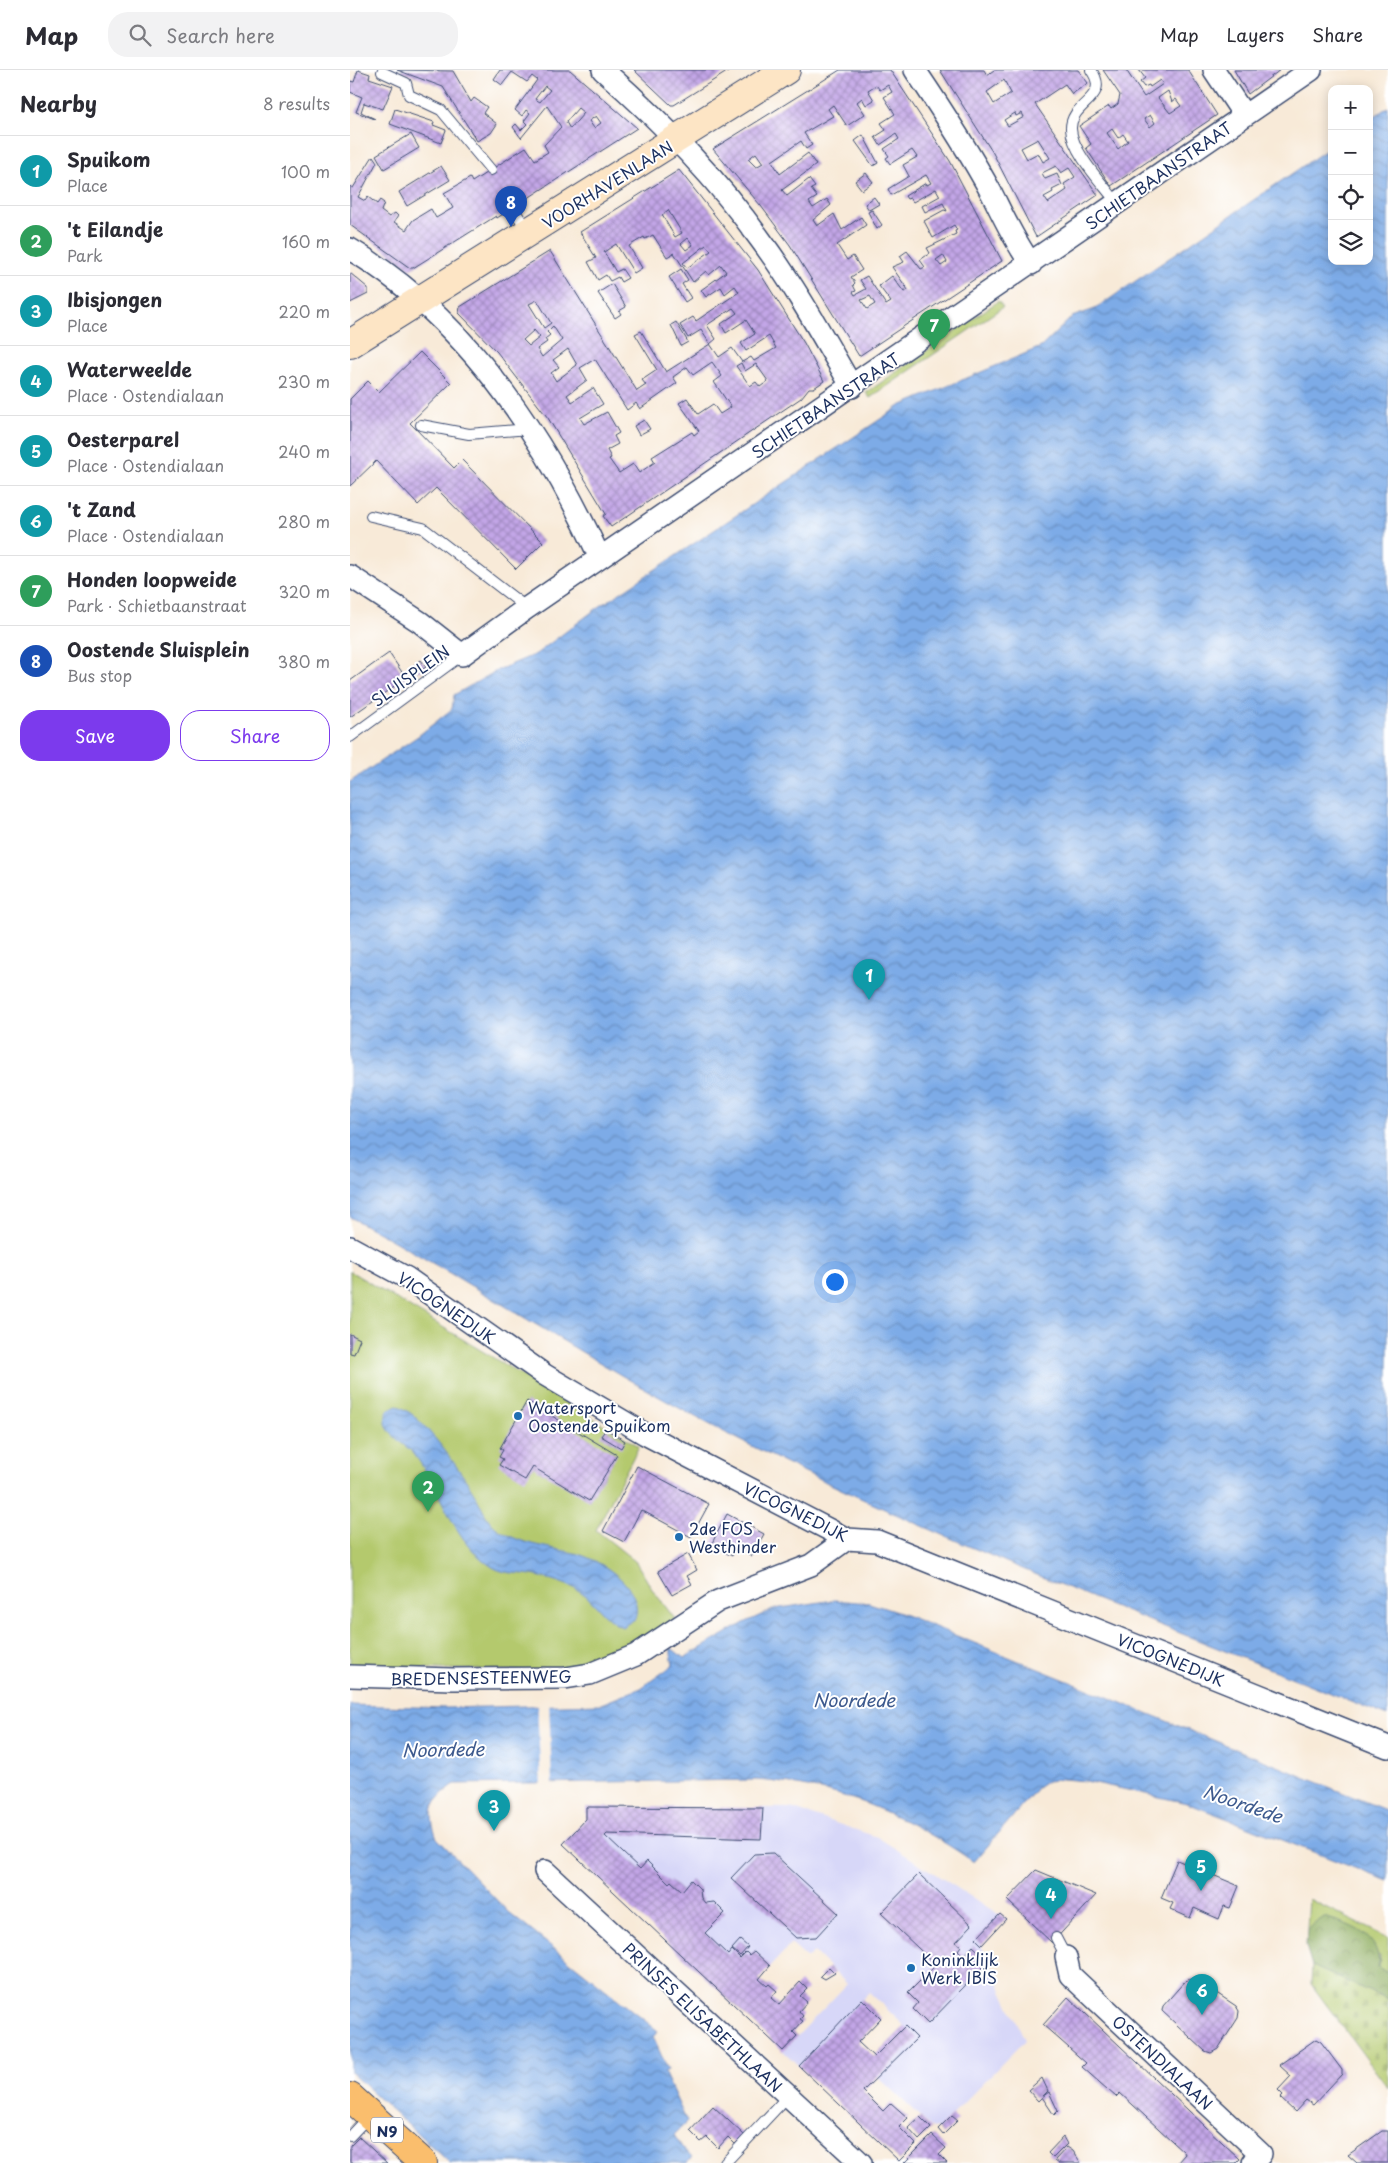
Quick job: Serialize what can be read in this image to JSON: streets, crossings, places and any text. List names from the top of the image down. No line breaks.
{"streets":{"main road":["N9"],"street":["SCHIETBAANSTRAAT","VOORHAVENLAAN","VICOGNEDIJK","BREDENSESTEENWEG","PRINSES ELISABETHLAAN","OSTENDIALAAN"],"lane":["SLUISPLEIN"]},"crossings":[["SCHIETBAANSTRAAT","SLUISPLEIN"],["VICOGNEDIJK","BREDENSESTEENWEG"]],"water":["Noordede"],"places":["Watersport Oostende Spuikom","2de FOS Westhinder","Koninklijk Werk IBIS"],"page":{"header":"Map","search":"Search here","nav":["Map","Layers","Share"],"heading":["Nearby","8 results"],"map_buttons":["+","−"],"list":[{"mark":"1","name":"Spuikom","note":"Place","value":"100 m"},{"mark":"2","name":"'t Eilandje","note":"Park","value":"160 m"},{"mark":"3","name":"Ibisjongen","note":"Place","value":"220 m"},{"mark":"4","name":"Waterweelde","note":"Place · Ostendialaan","value":"230 m"},{"mark":"5","name":"Oesterparel","note":"Place · Ostendialaan","value":"240 m"},{"mark":"6","name":"'t Zand","note":"Place · Ostendialaan","value":"280 m"},{"mark":"7","name":"Honden loopweide","note":"Park · Schietbaanstraat","value":"320 m"},{"mark":"8","name":"Oostende Sluisplein","note":"Bus stop","value":"380 m"}],"pins":["8","7","1","2","3","5","4","6"],"buttons":["Save","Share"]}}
